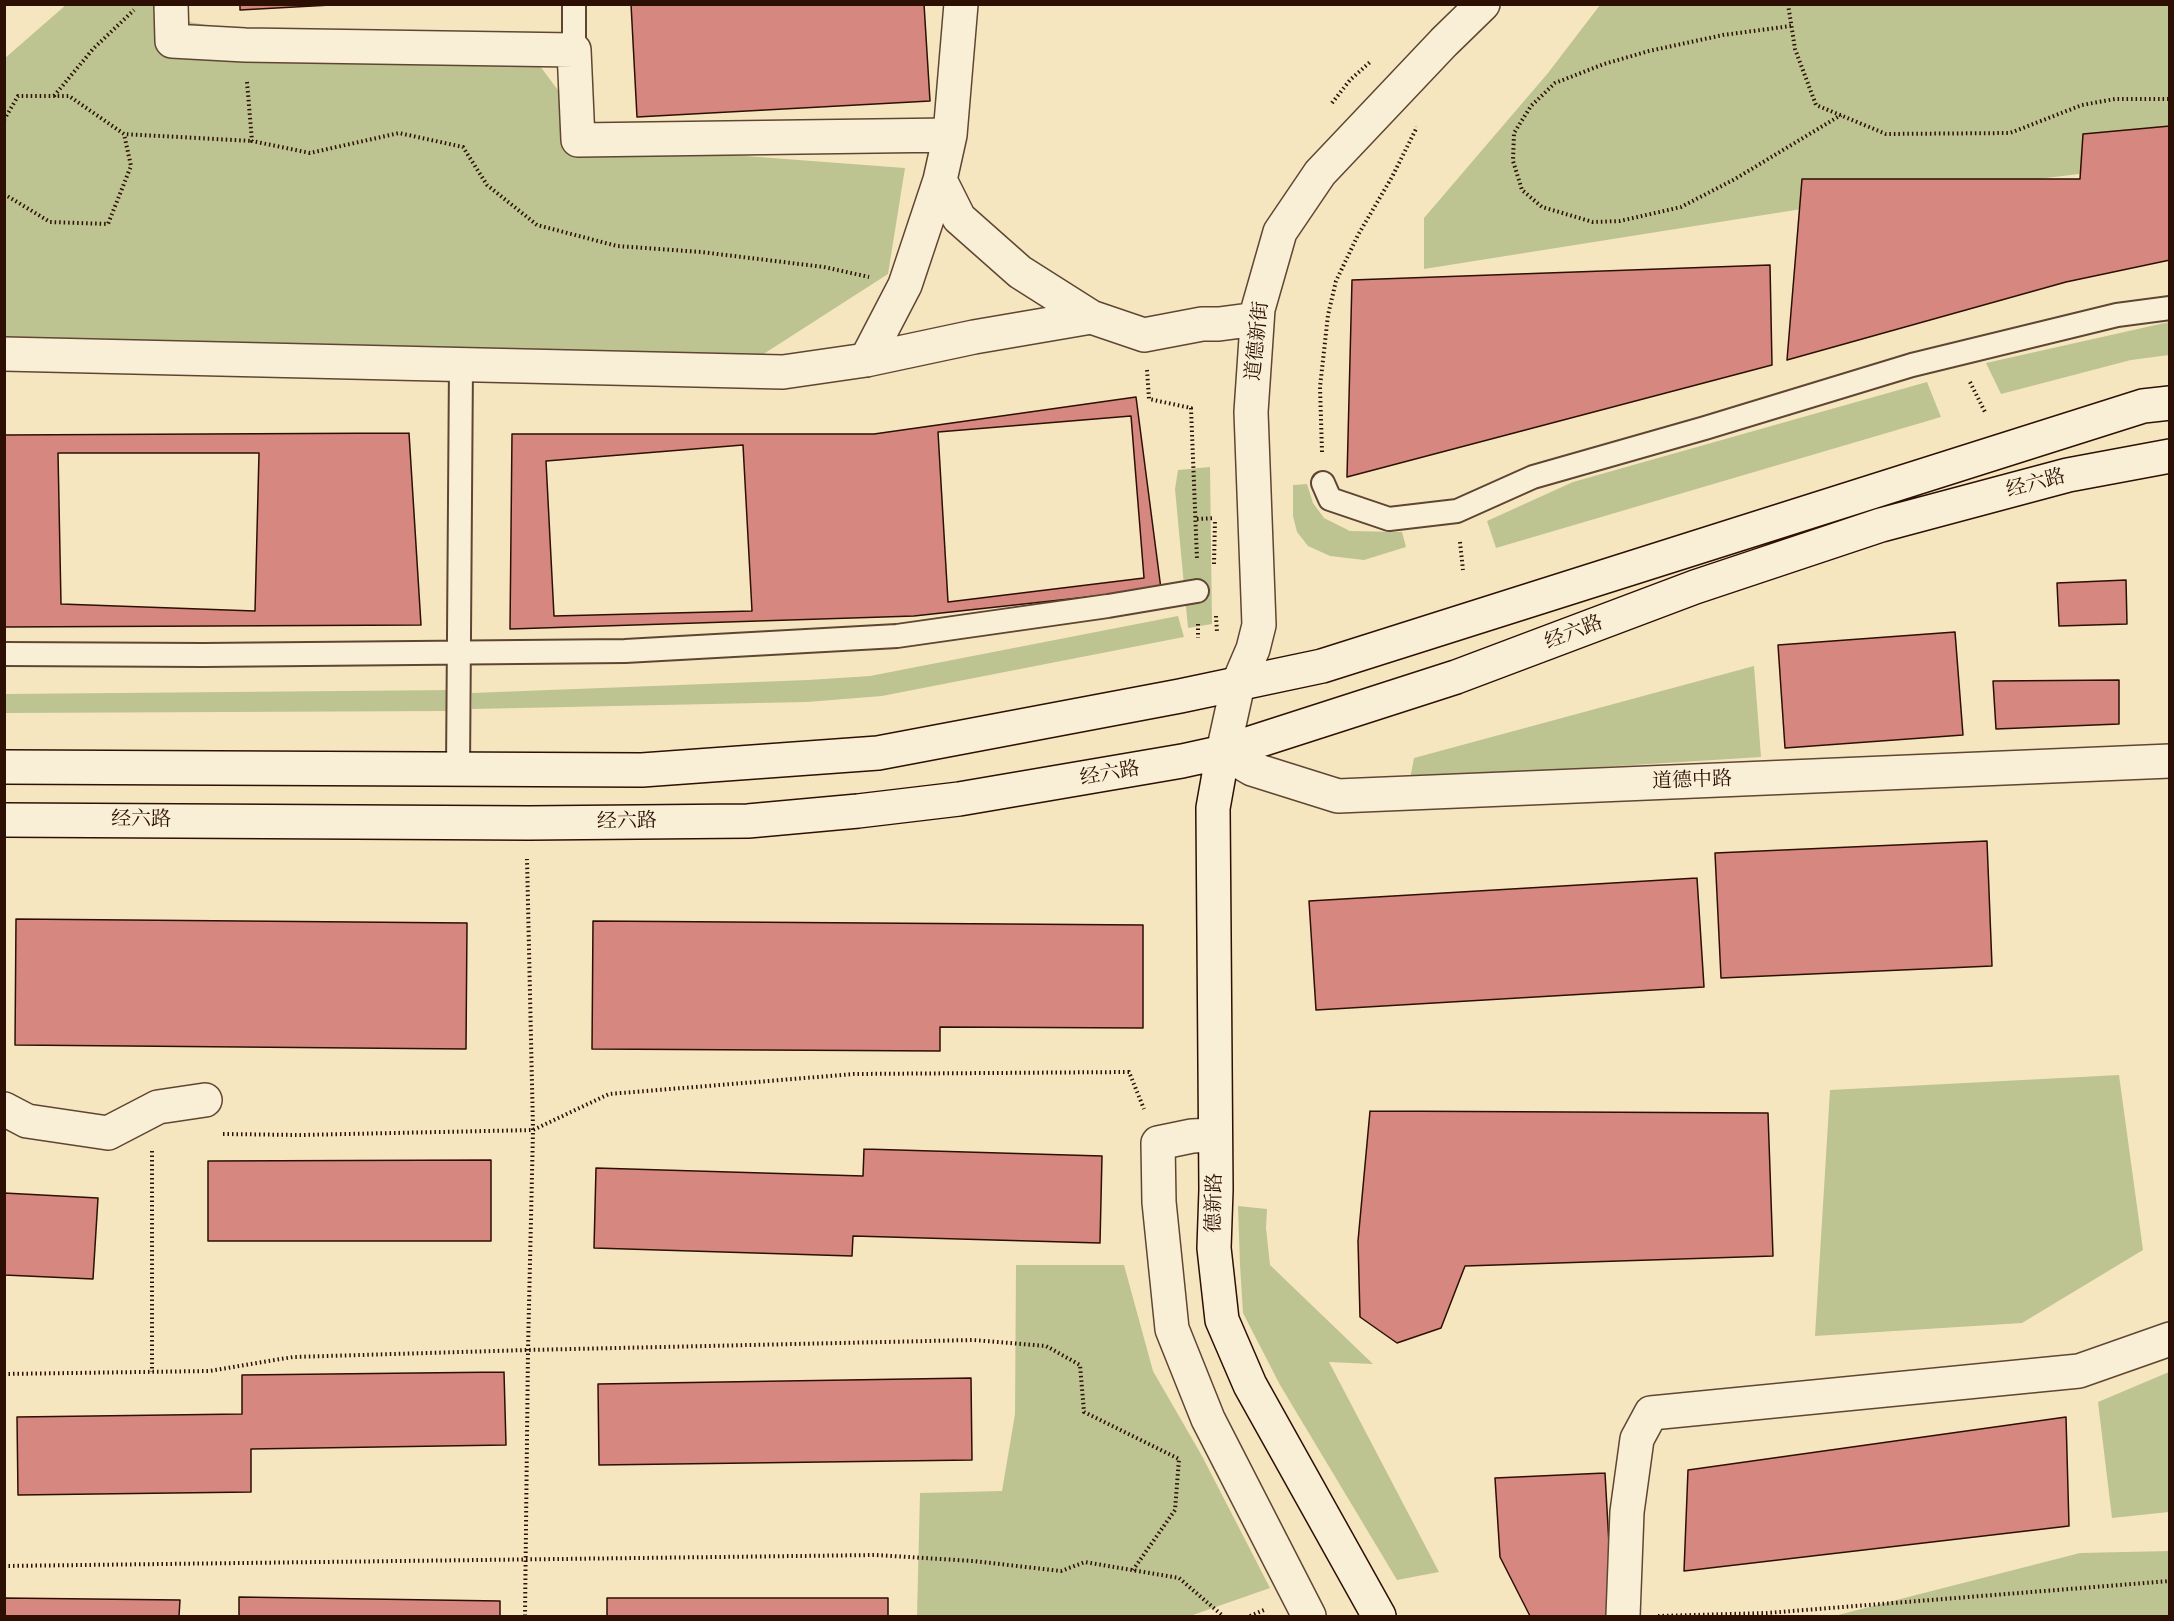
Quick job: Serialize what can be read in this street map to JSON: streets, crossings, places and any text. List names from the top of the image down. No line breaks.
{"streets":{"street":["道德新街","经六路","道德中路","德新路"]},"crossings":[["道德新街","经六路"],["道德新街","道德中路"],["道德新街","德新路"],["经六路","道德中路"],["经六路","德新路"],["道德中路","德新路"]]}
